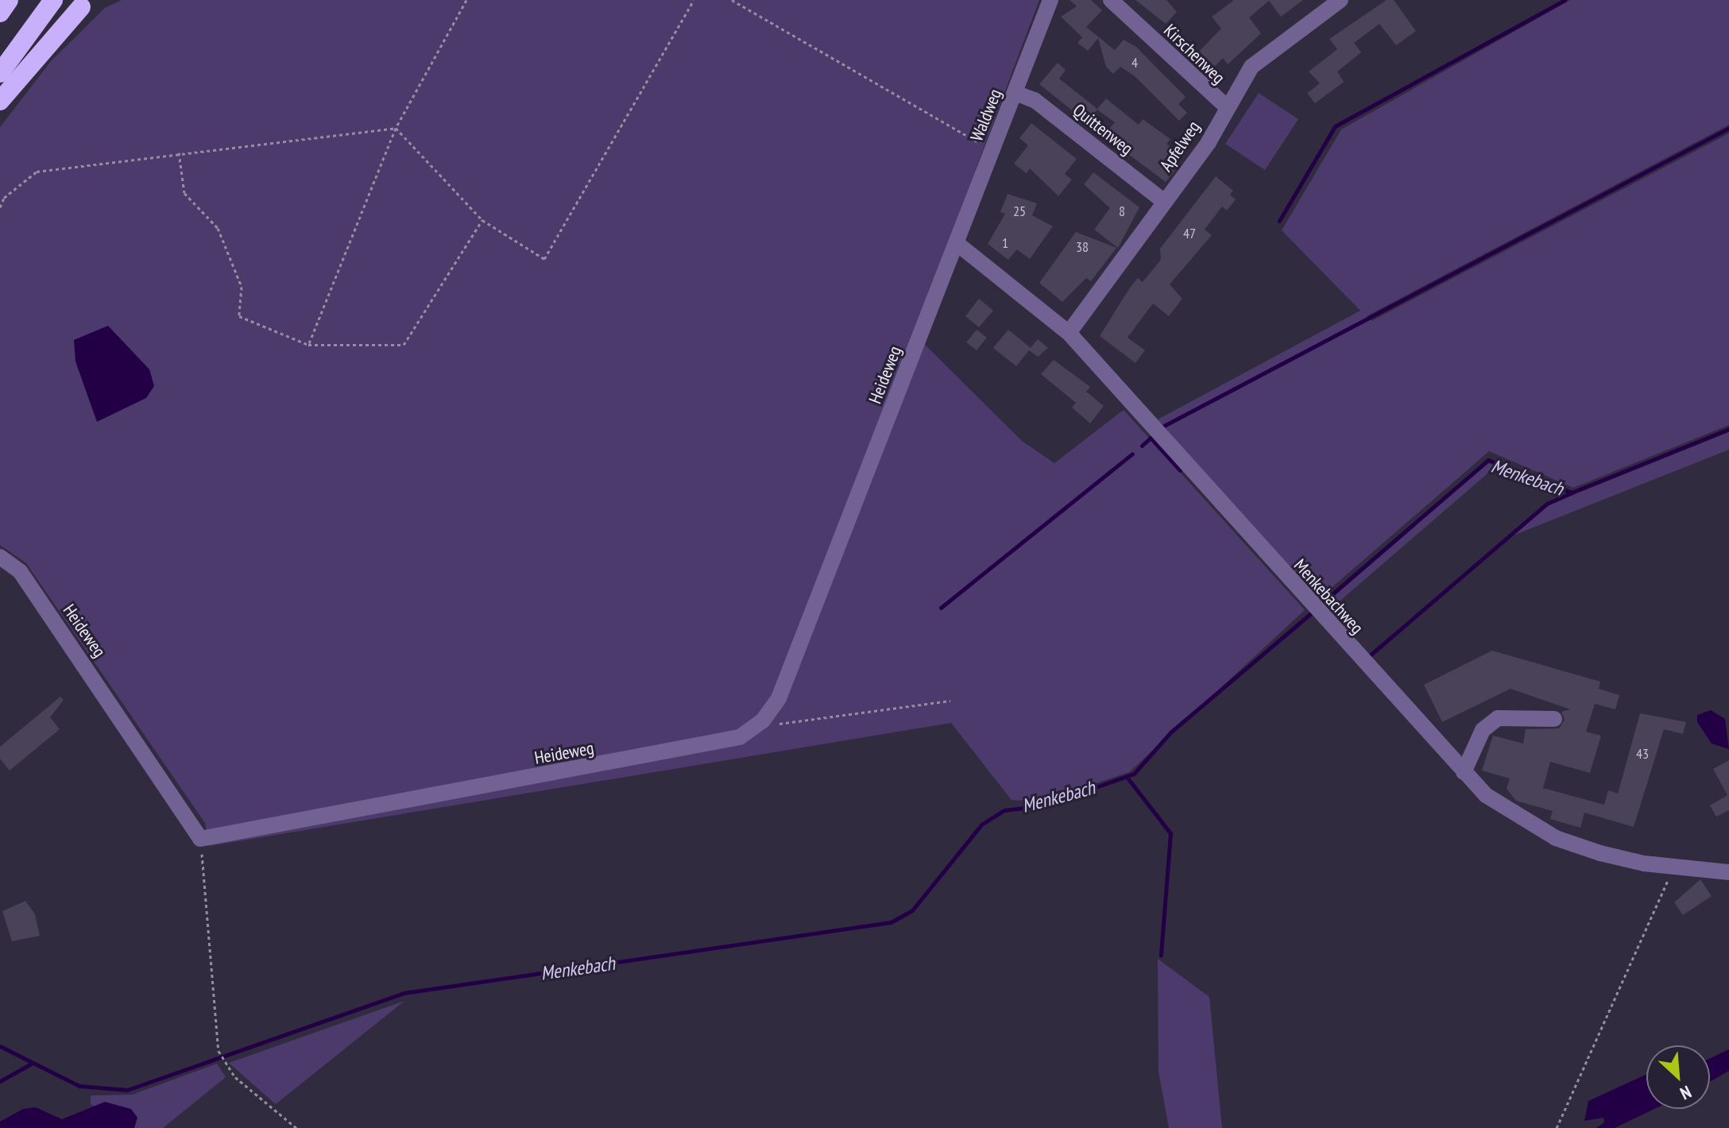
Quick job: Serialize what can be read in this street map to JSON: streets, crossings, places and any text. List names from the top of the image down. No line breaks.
{"streets":{"street":["Kirschenweg","Waldweg","Quittenweg","Apfelweg","Heideweg","Menkebachweg"]},"crossings":[["Kirschenweg","Apfelweg"],["Waldweg","Quittenweg"],["Waldweg","Heideweg"],["Waldweg","Menkebachweg"],["Quittenweg","Apfelweg"],["Apfelweg","Menkebachweg"],["Heideweg","Menkebachweg"]],"water":["Menkebach"],"house_numbers":["4","25","8","47","1","38","43"],"north":"bottom right"}
